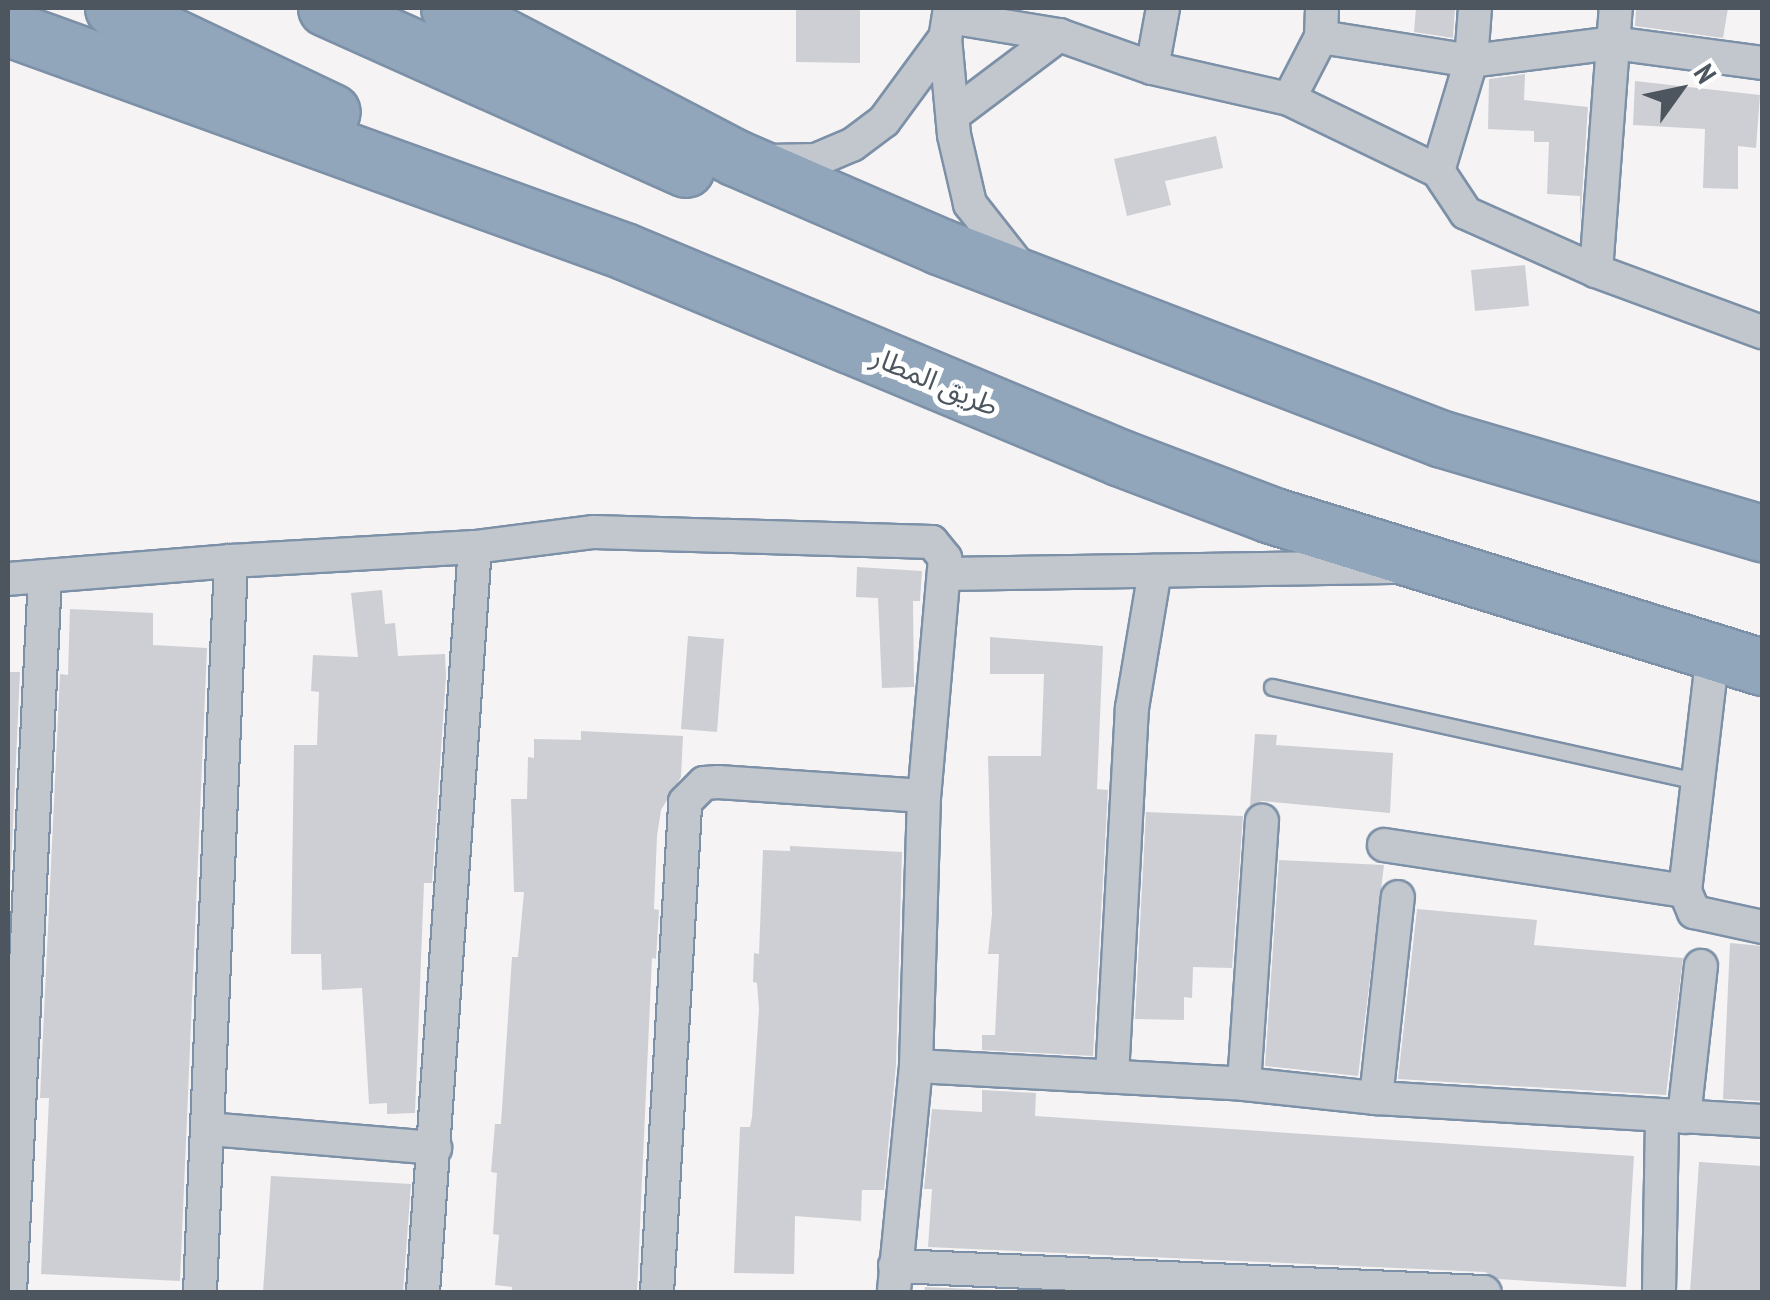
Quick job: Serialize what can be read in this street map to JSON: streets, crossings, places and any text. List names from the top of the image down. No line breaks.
{"streets":{"highway":["طريق المطار"]},"north":"top right"}
